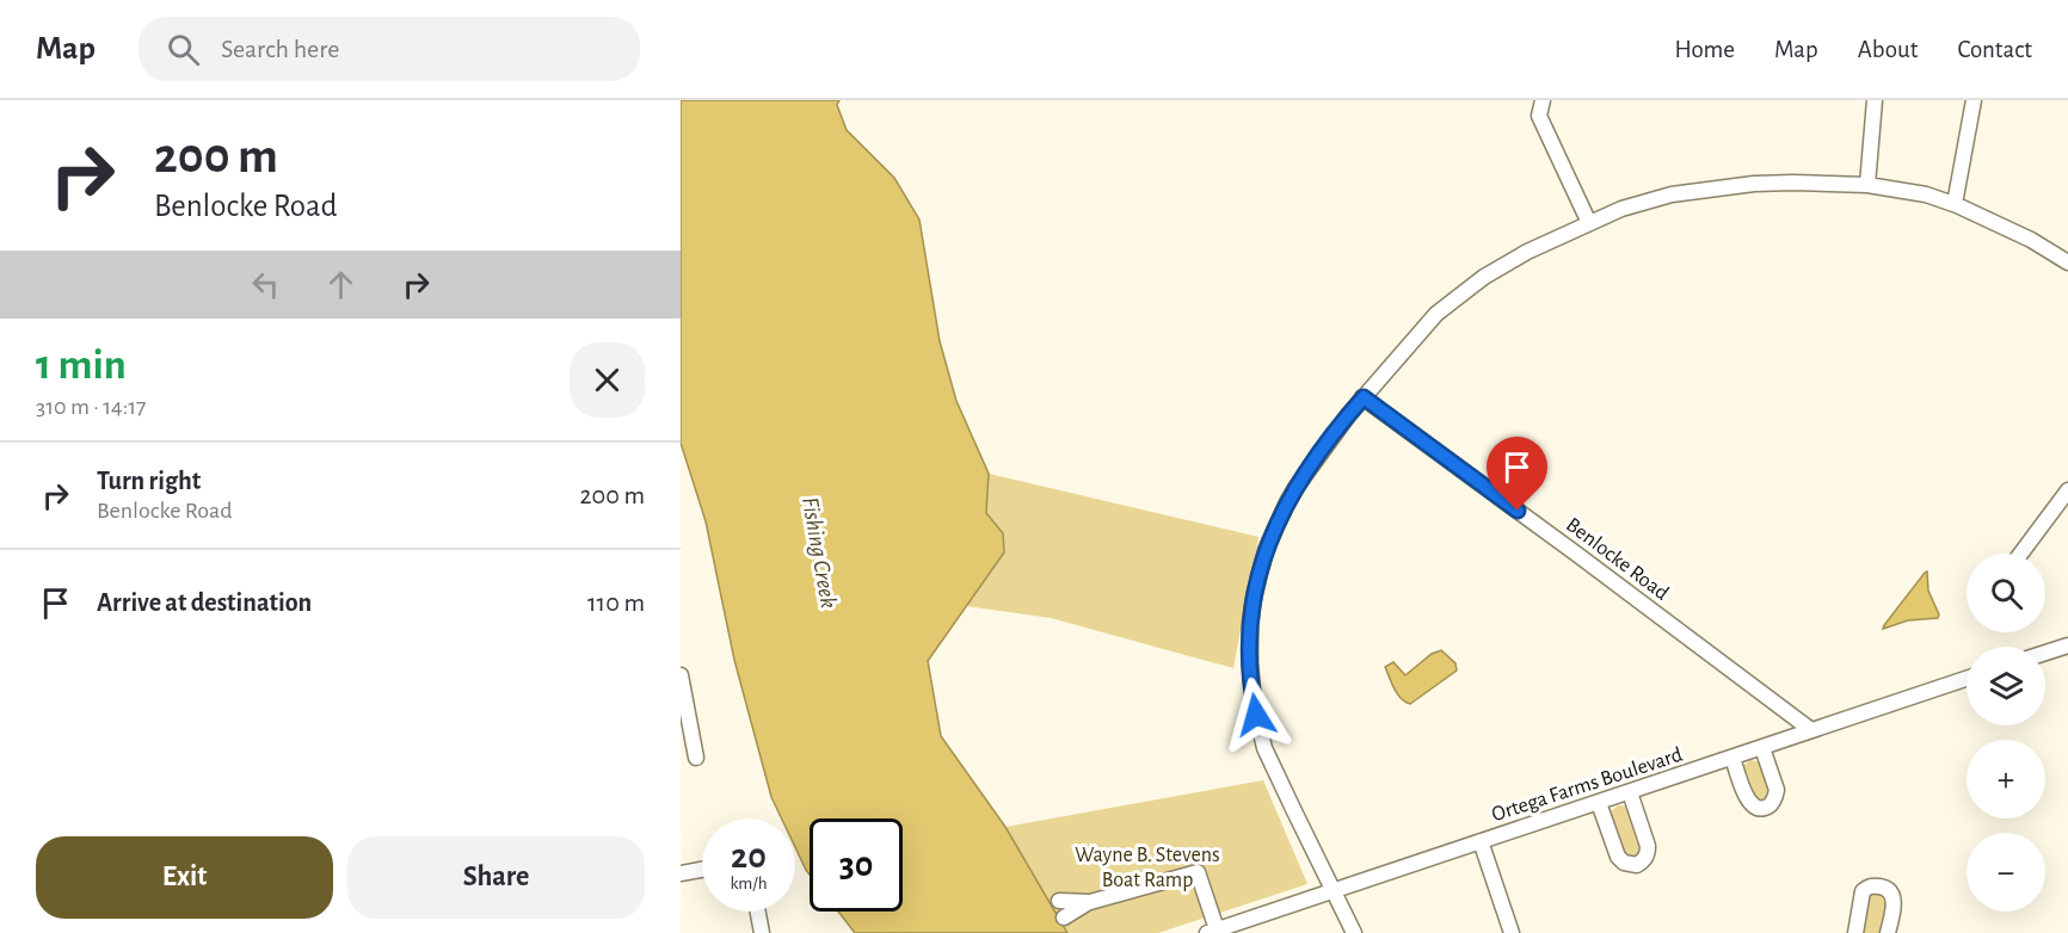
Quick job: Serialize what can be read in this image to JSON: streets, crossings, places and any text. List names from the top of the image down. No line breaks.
{"streets":{"street":["Benlocke Road","Ortega Farms Boulevard"]},"crossings":[["Benlocke Road","Ortega Farms Boulevard"]],"water":["Fishing Creek"],"parks":["Wayne B. Stevens Boat Ramp"],"page":{"header":"Map","search":"Search here","nav":["Home","Map","About","Contact"],"turn":["200 m","Benlocke Road"],"heading":["1 min","310 m · 14:17"],"list":[{"name":"Turn right","note":"Benlocke Road","value":"200 m"},{"name":"Arrive at destination","value":"110 m"}],"map_buttons":["+","−"],"speed":"20 km/h","limit":"30","buttons":["Exit","Share"]}}
